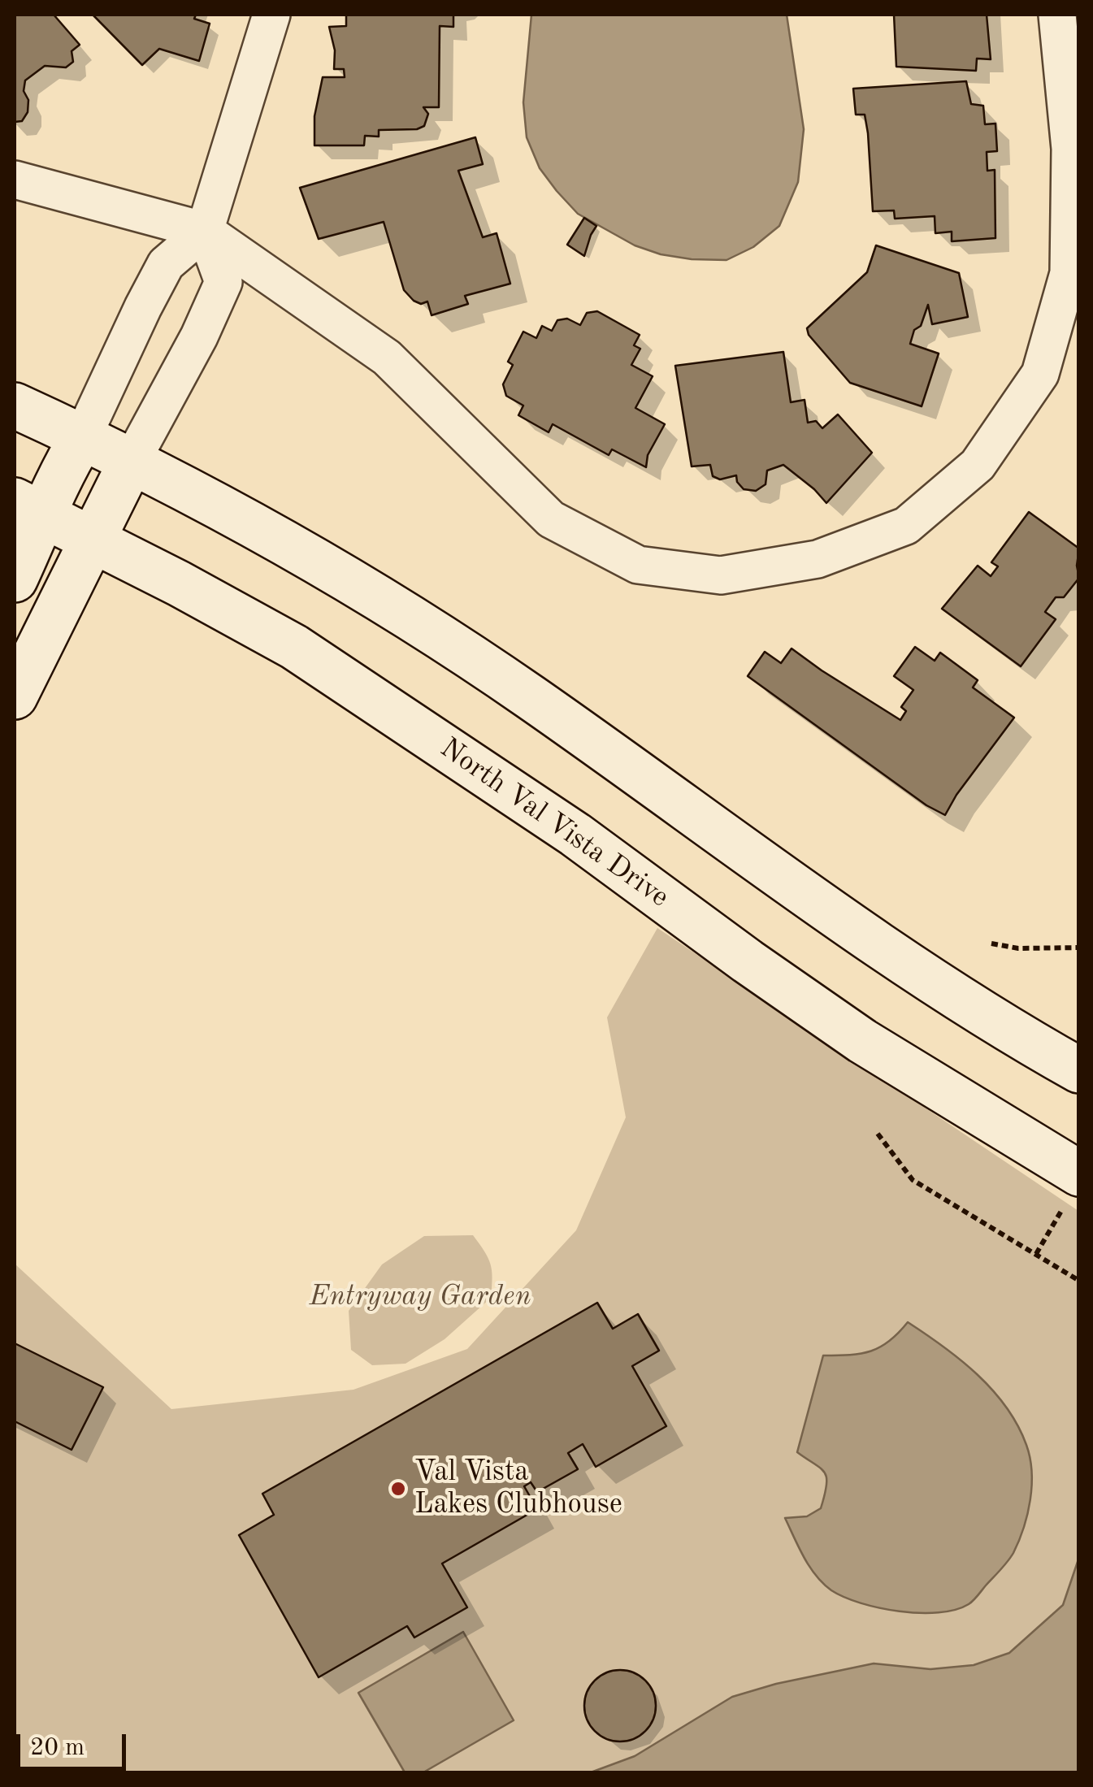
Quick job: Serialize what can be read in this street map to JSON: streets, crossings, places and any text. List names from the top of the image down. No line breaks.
{"streets":{"main road":["North Val Vista Drive"]},"parks":["Entryway Garden"],"places":["Val Vista Lakes Clubhouse"],"scale_bar":"20 m"}
